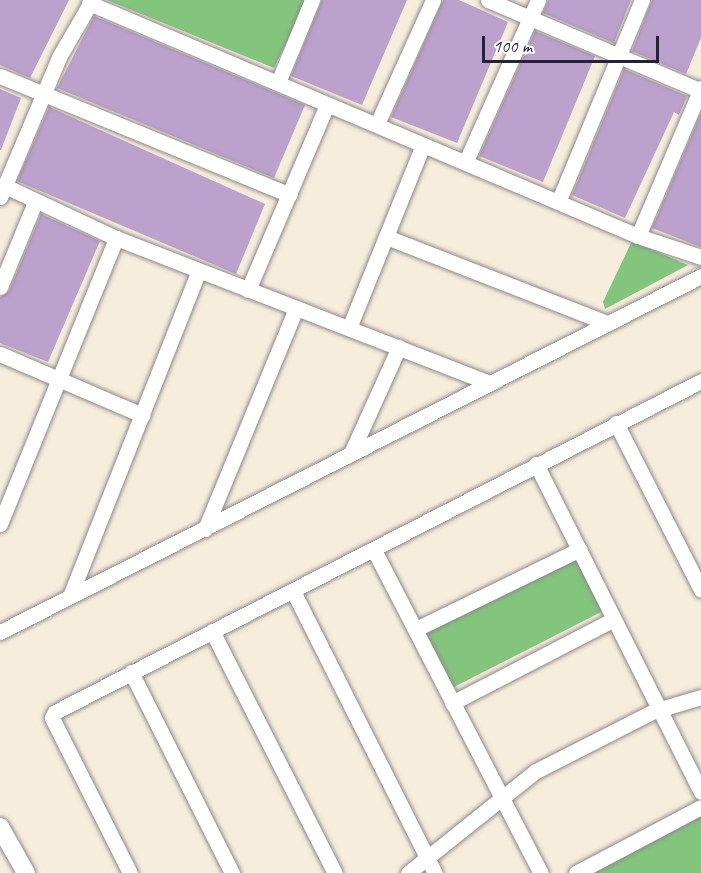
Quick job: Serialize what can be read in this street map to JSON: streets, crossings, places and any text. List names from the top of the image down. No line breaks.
{"scale_bar":"100 m"}
